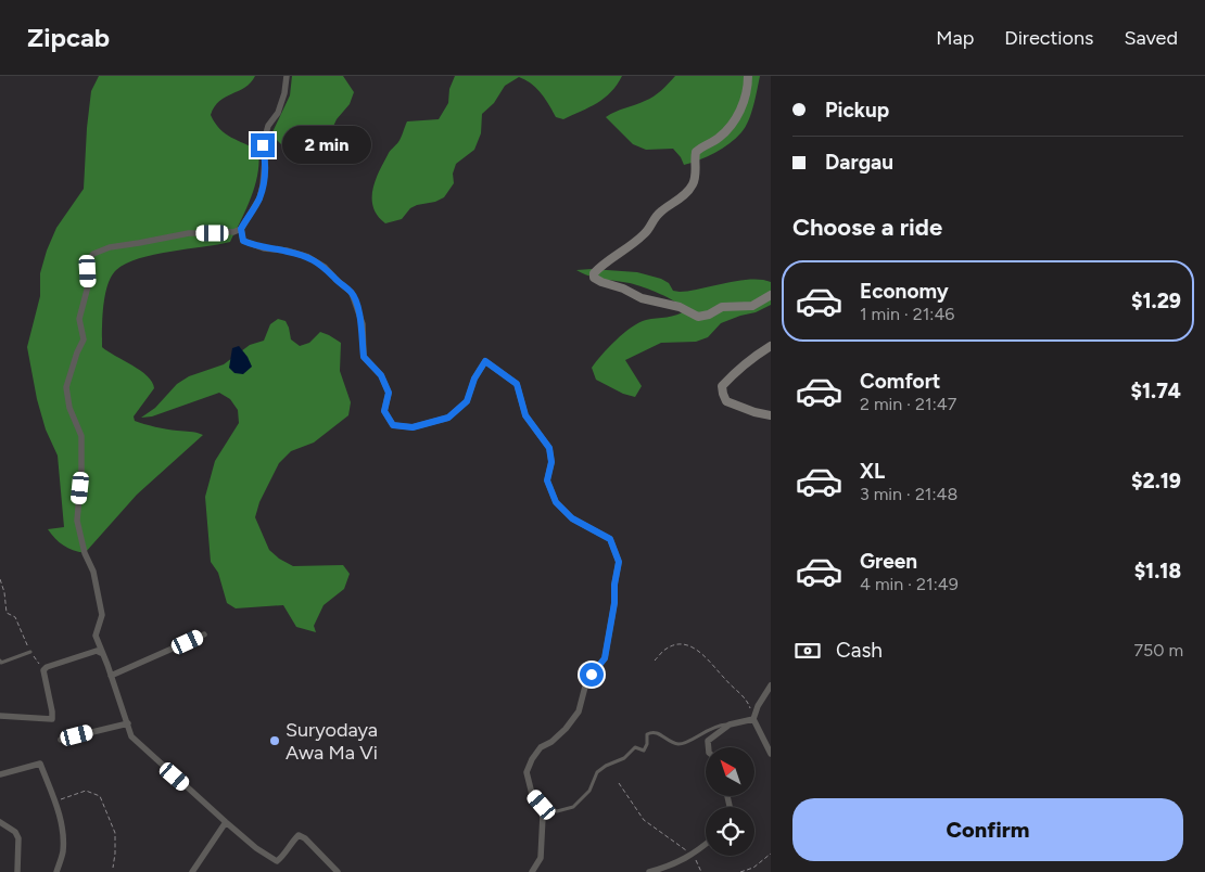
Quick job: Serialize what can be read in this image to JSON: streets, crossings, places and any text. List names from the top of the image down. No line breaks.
{"places":["Suryodaya Awa Ma Vi"],"north":"top left","page":{"header":"Zipcab","nav":["Map","Directions","Saved"],"banner":["Pickup","Dargau"],"bubble":"2 min","heading":"Choose a ride","list":[{"name":"Economy","note":"1 min · 21:46","value":"$1.29"},{"name":"Comfort","note":"2 min · 21:47","value":"$1.74"},{"name":"XL","note":"3 min · 21:48","value":"$2.19"},{"name":"Green","note":"4 min · 21:49","value":"$1.18"}],"pay":["Cash","750 m"],"buttons":"Confirm"}}
